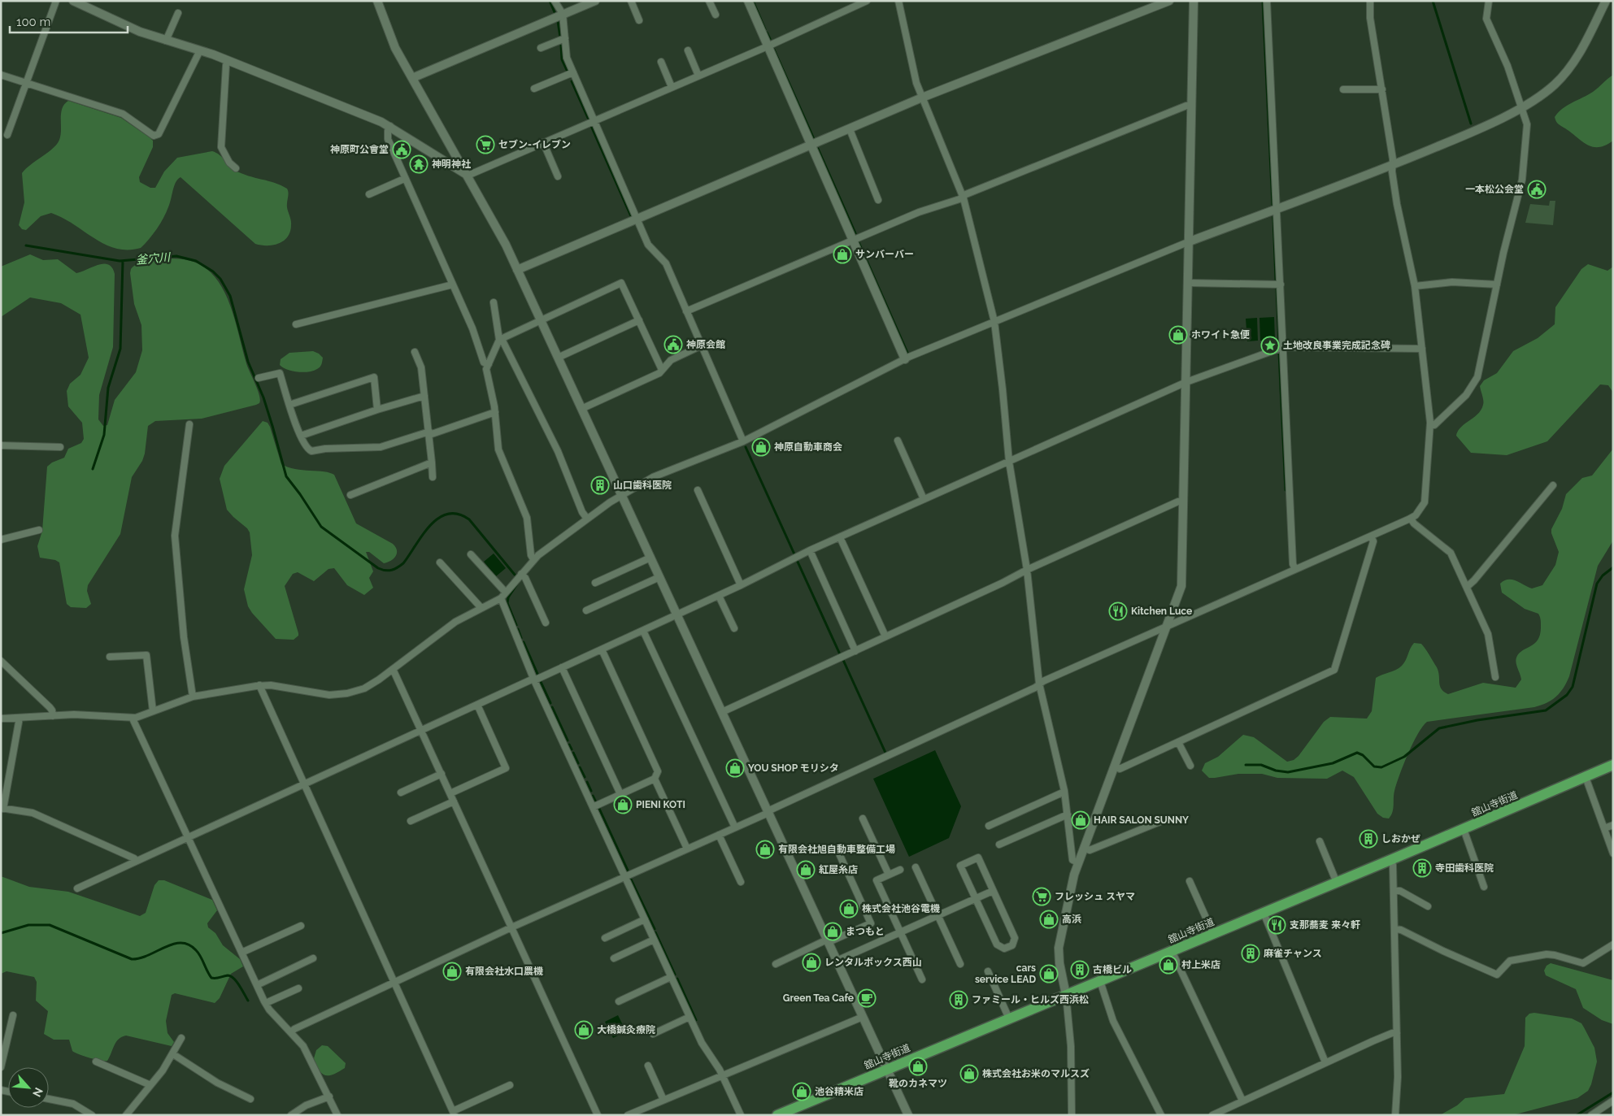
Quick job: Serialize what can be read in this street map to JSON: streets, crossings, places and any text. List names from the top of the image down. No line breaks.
{"streets":{"main road":["舘山寺街道"]},"water":["釜穴川"],"places":{"supermarket":["セブン-イレブン","フレッシュ スヤマ"],"public building":["神原町公會堂","一本松公会堂","神原会館"],"temple":["神明神社"],"shop":["サンバーバー","ホワイト急便","神原自動車商会","YOU SHOP モリシタ","PIENI KOTI","HAIR SALON SUNNY","有限会社旭自動車整備工場","紅屋糸店","株式会社池谷電機","高浜","まつもと","レンタルボックス西山","村上米店","有限会社水口農機","cars service LEAD","大橋鍼灸療院","靴のカネマツ","株式会社お米のマルスズ","池谷精米店"],"place":["土地改良事業完成記念碑"],"building":["山口歯科医院","しおかぜ","寺田歯科医院","麻雀チャンス","古橋ビル","ファミール・ヒルズ西浜松"],"restaurant":["Kitchen Luce","支那蕎麦 来々軒"],"cafe":["Green Tea Cafe"]},"scale_bar":"100 m","north":"bottom right"}
